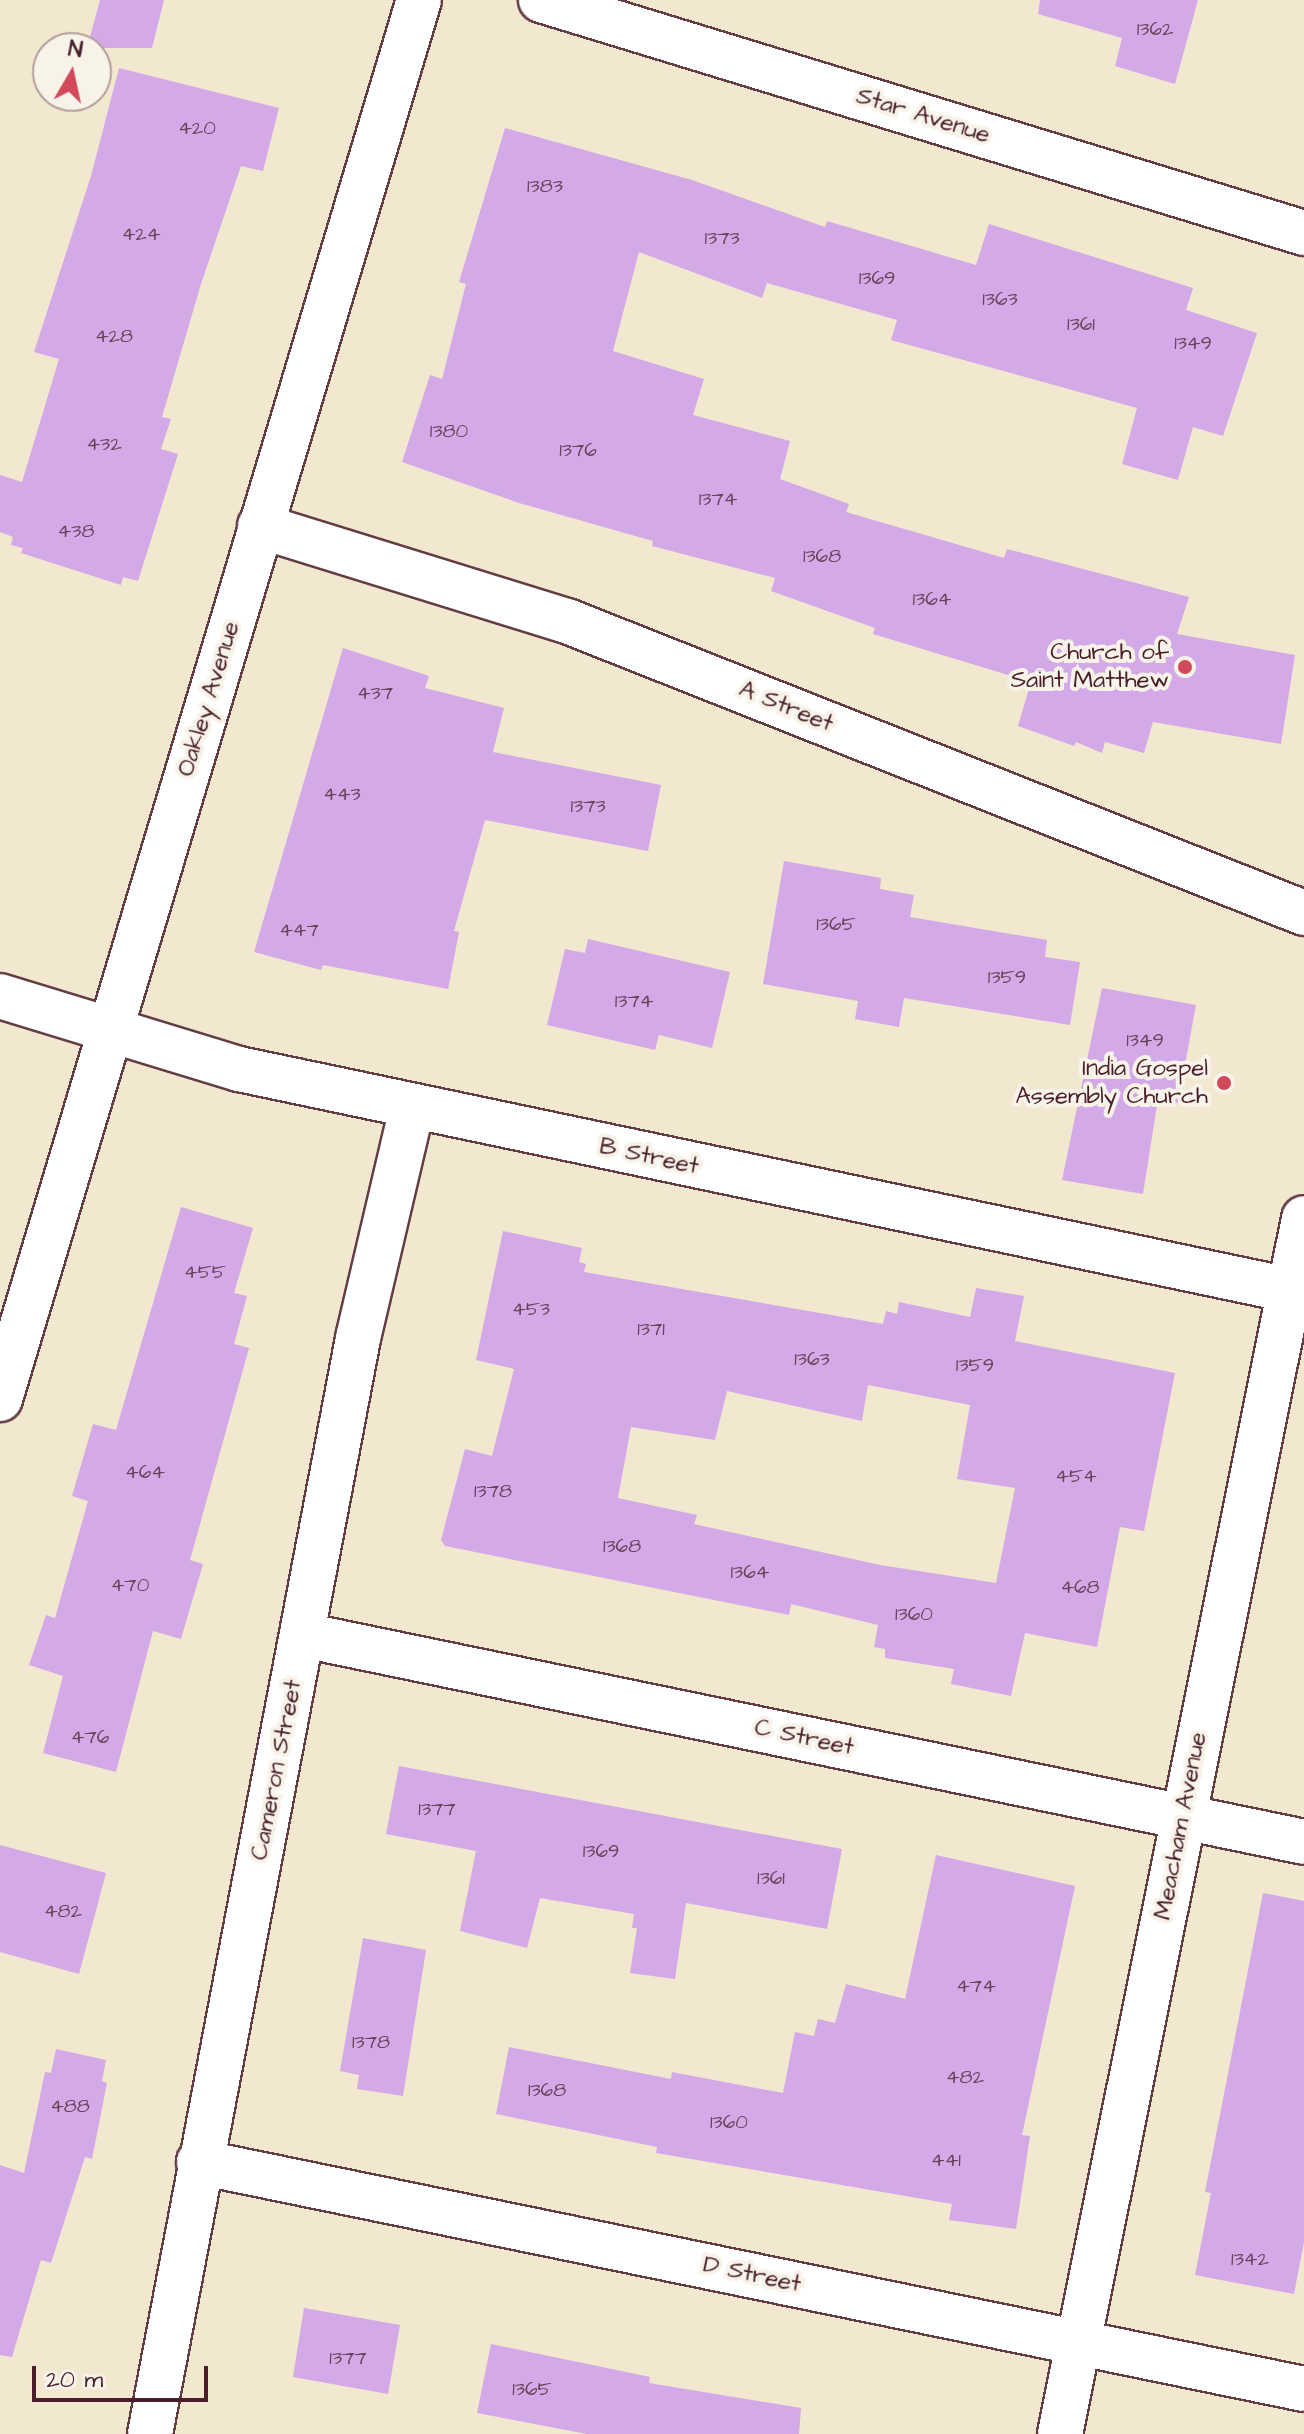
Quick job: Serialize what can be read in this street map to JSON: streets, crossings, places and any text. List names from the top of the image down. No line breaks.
{"streets":{"street":["Star Avenue","Oakley Avenue","A Street","B Street","C Street","Cameron Street","Meacham Avenue","D Street"]},"crossings":[["Oakley Avenue","A Street"],["Oakley Avenue","B Street"],["B Street","Cameron Street"],["B Street","Meacham Avenue"],["C Street","Cameron Street"],["C Street","Meacham Avenue"],["Cameron Street","D Street"],["Meacham Avenue","D Street"]],"places":["Church of Saint Matthew","India Gospel Assembly Church"],"house_numbers":["1362","420","1383","424","1373","1369","1363","1361","428","1349","1380","432","1376","1374","438","1368","1364","437","443","1373","1365","447","1359","1374","1349","455","453","1371","1363","1359","464","454","1378","1368","1364","470","468","1360","476","1377","1369","1361","482","474","1378","482","1368","488","1360","441","1342","1377","1365"],"scale_bar":"20 m","north":"top"}
